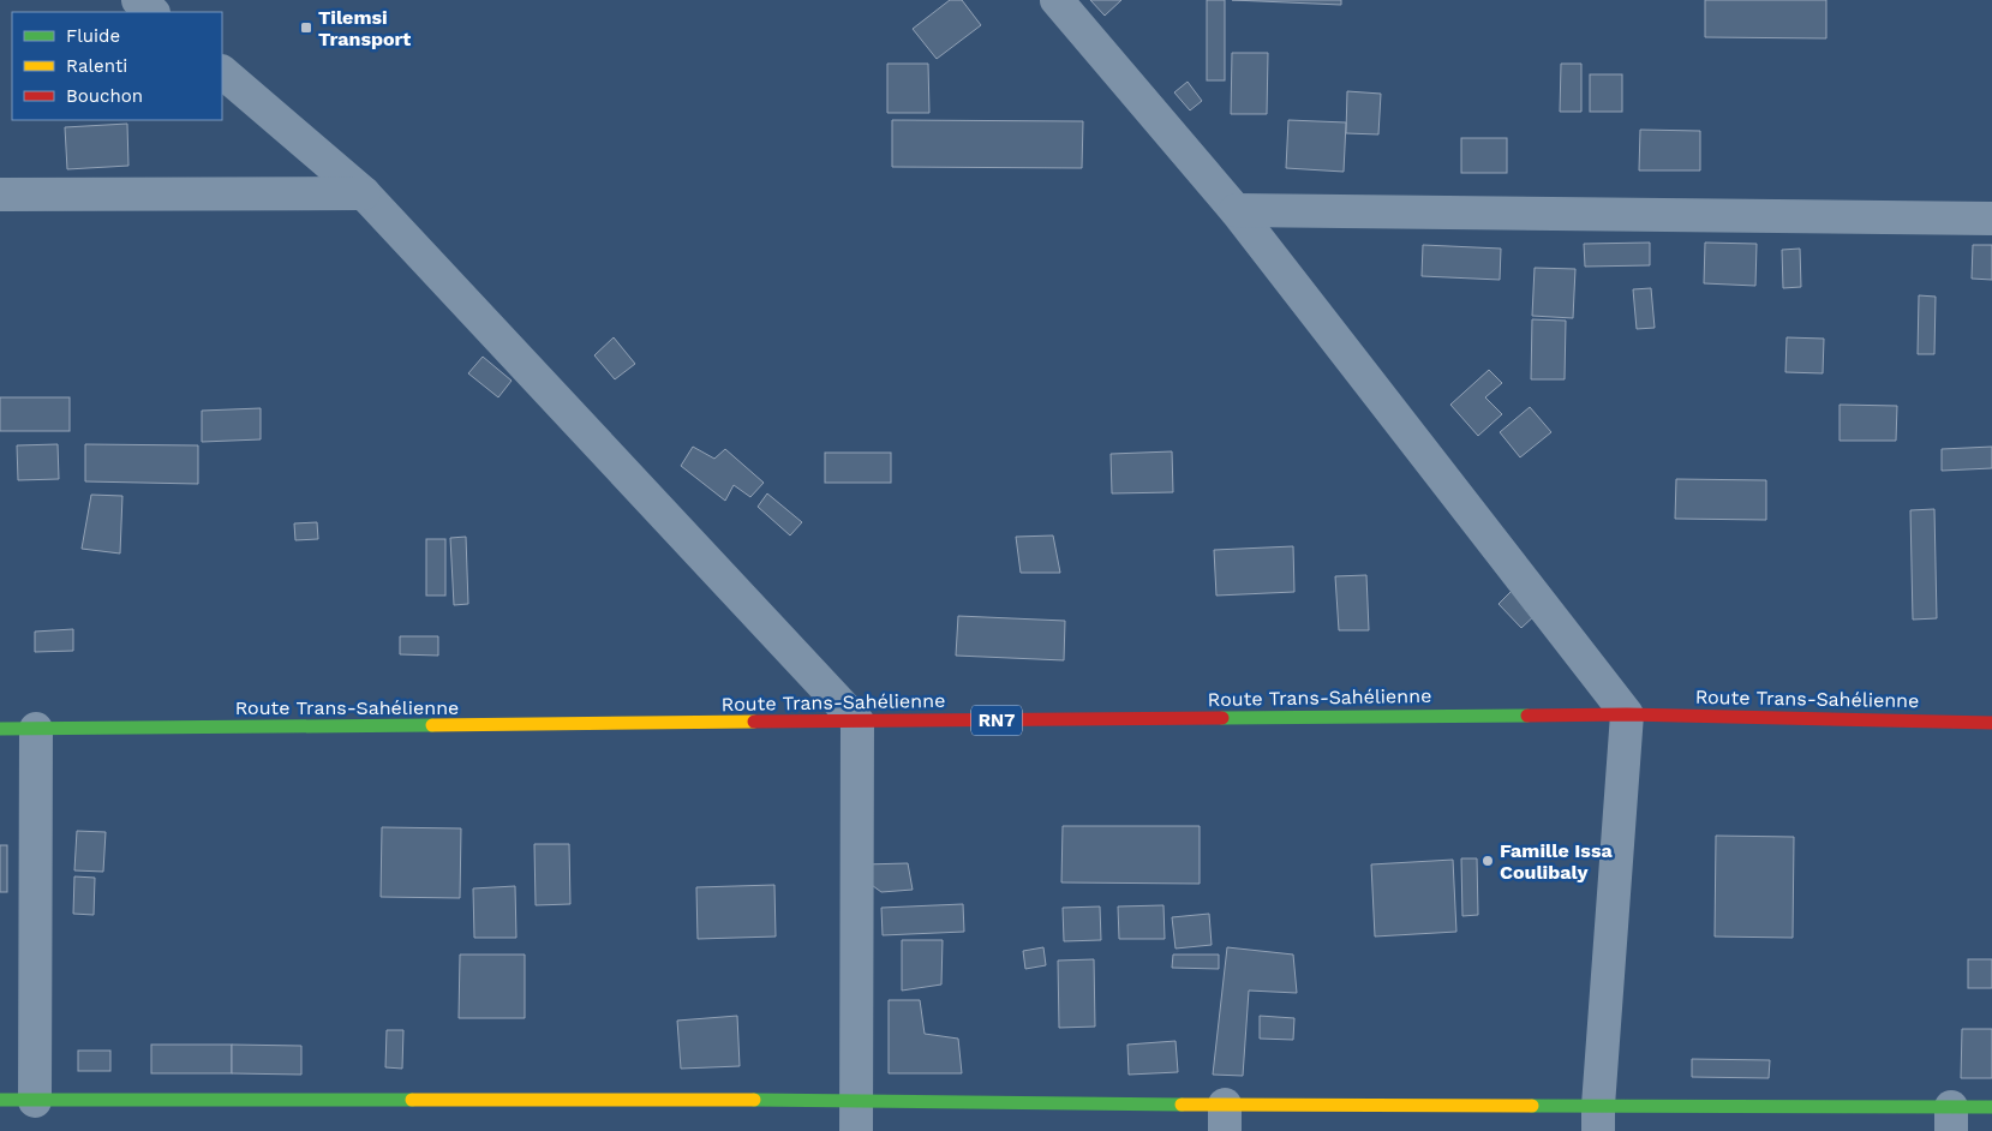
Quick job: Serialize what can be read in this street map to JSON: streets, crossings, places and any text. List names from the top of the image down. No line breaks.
{"streets":{"main road":["Route Trans-Sahélienne","RN7"]},"places":{"transit":["Tilemsi Transport"],"other":["Famille Issa Coulibaly"]},"legend":["Fluide","Ralenti","Bouchon"]}
